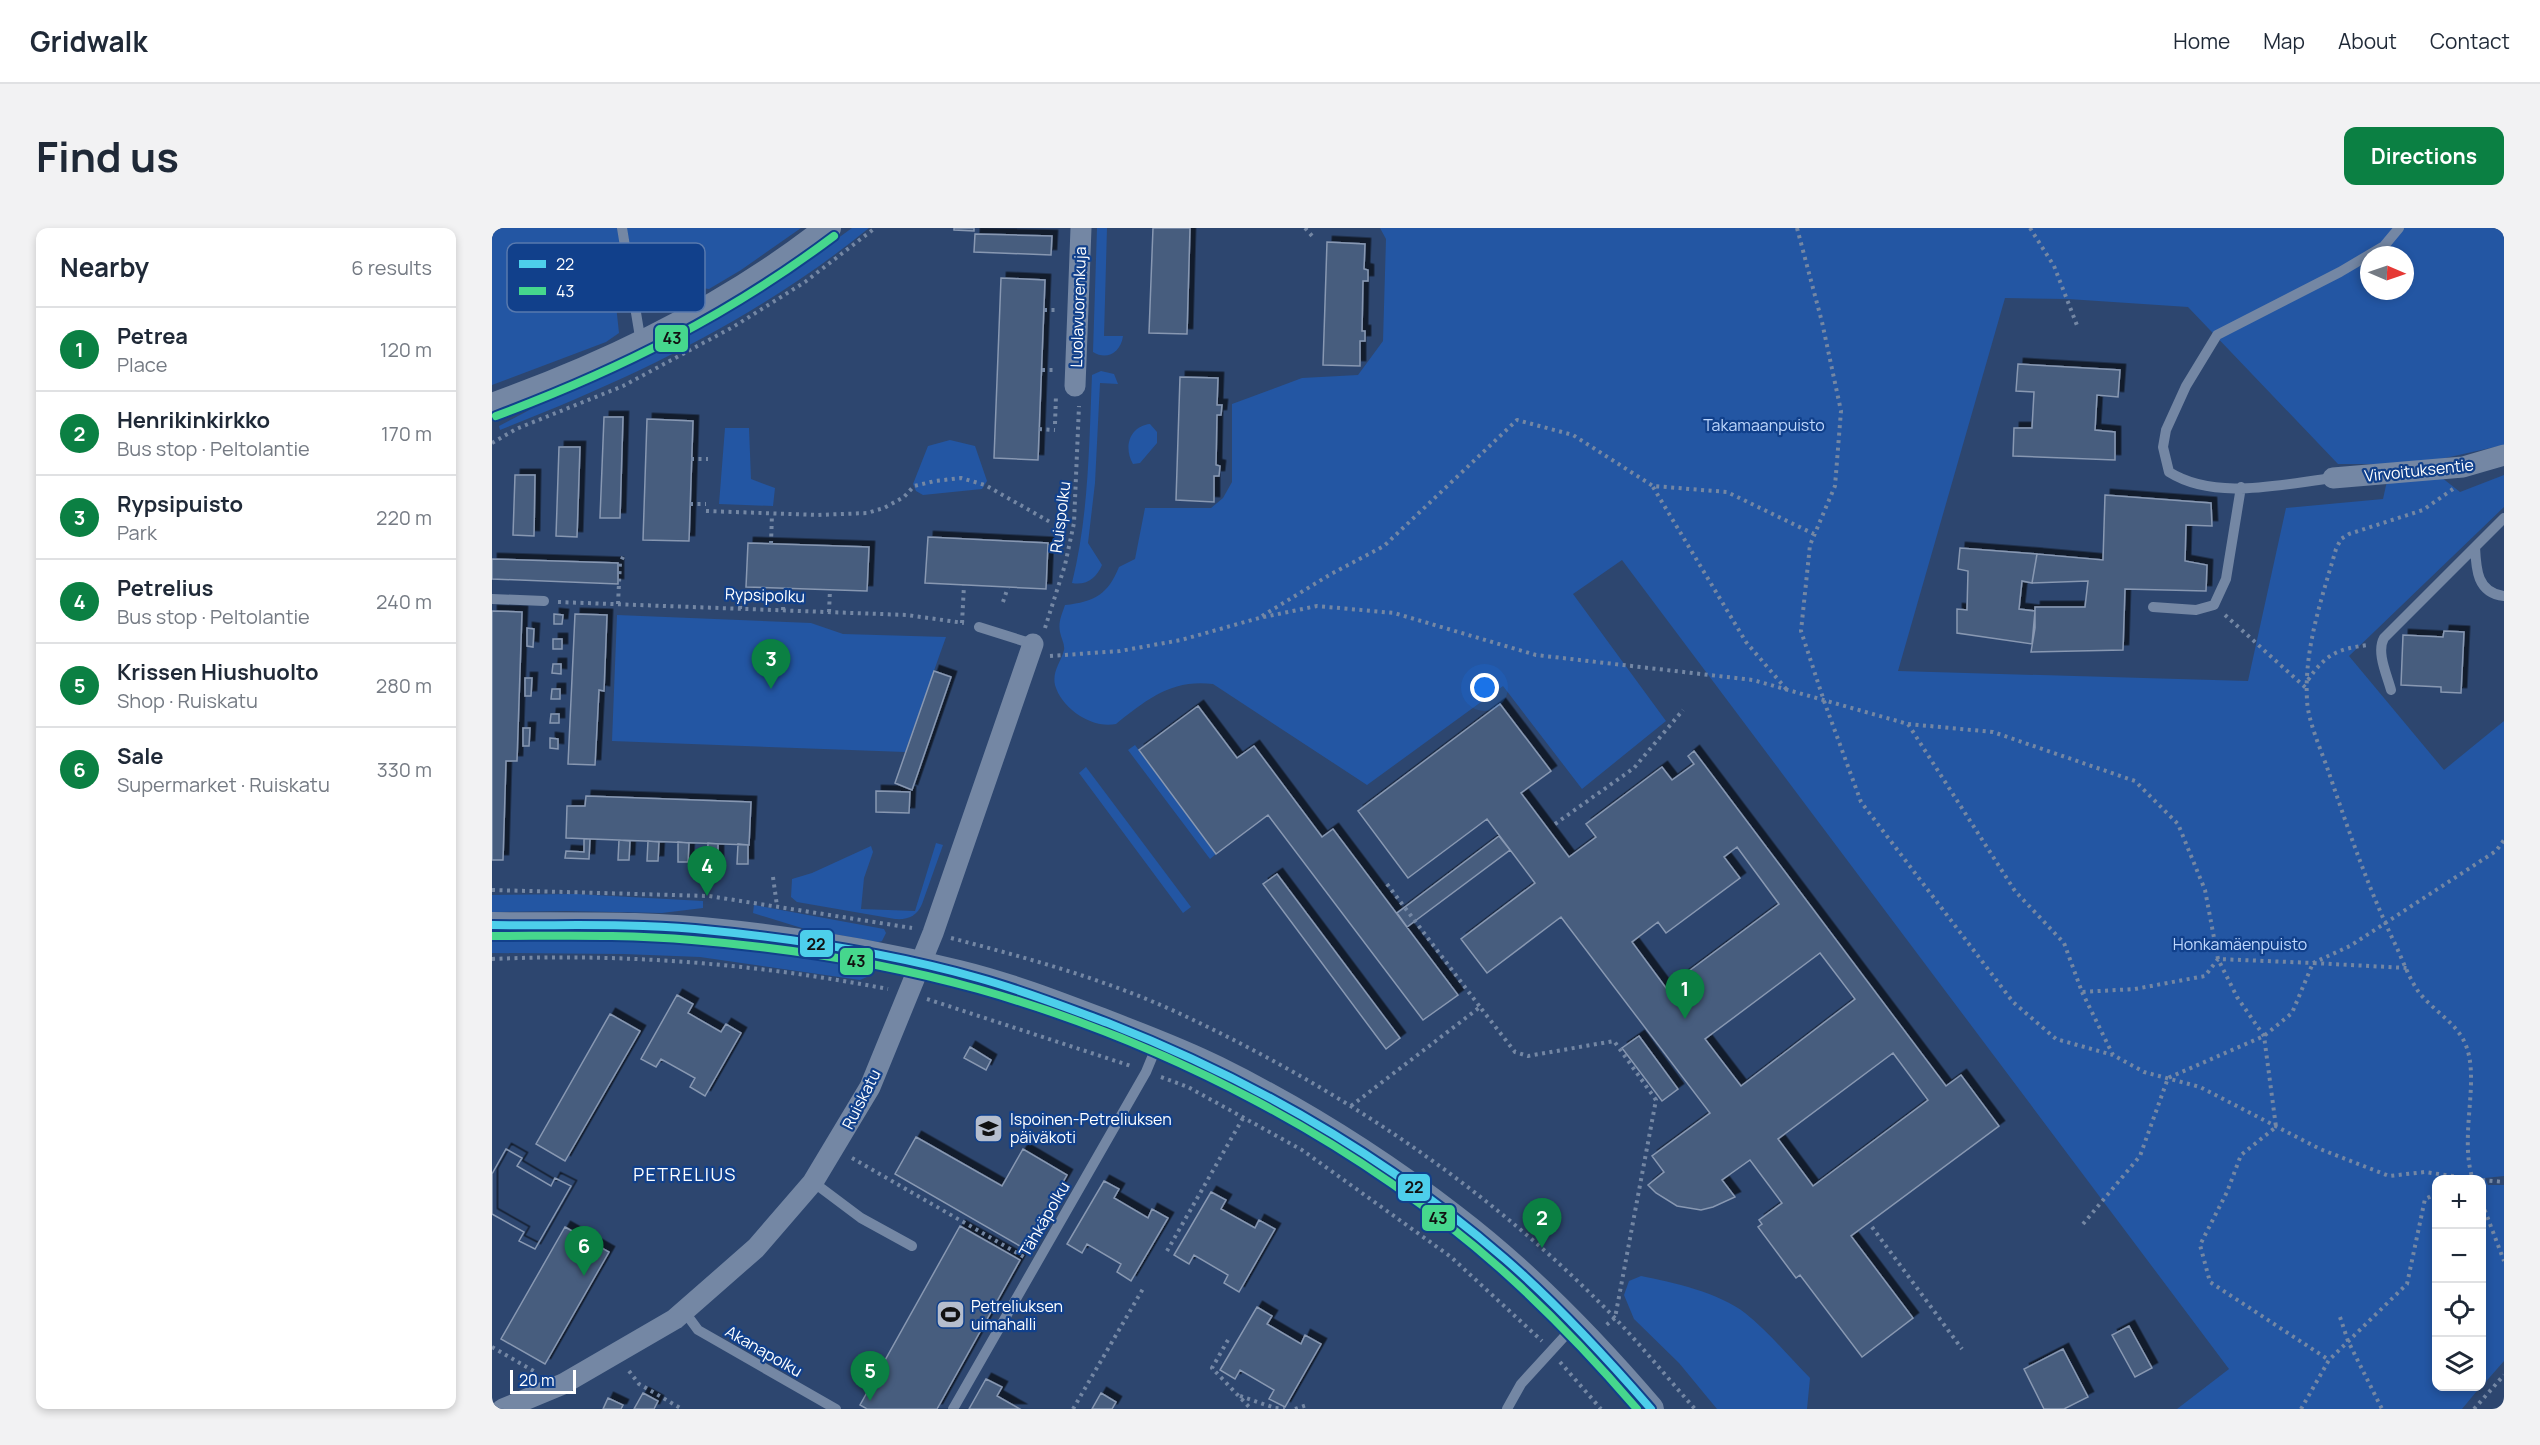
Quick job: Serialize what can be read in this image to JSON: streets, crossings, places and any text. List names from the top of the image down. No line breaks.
{"streets":{"street":["Luolavuorenkuja","Virvoituksentie","Ruiskatu"],"lane":["Tähkäpolku","Akanapolku"],"path":["Ruispolku","Rypsipolku"]},"crossings":[["Luolavuorenkuja","Ruispolku"],["Ruispolku","Ruiskatu"],["Ruiskatu","Akanapolku"]],"districts":["PETRELIUS"],"parks":["Takamaanpuisto","Honkamäenpuisto"],"places":{"school or university":["Ispoinen-Petreliuksen päiväkoti"],"sports":["Petreliuksen uimahalli"]},"lines":["transit line 43","transit line 22"],"legend":["22","43"],"scale_bar":"20 m","north":"right","page":{"header":"Gridwalk","nav":["Home","Map","About","Contact"],"title":"Find us","buttons":"Directions","heading":["Nearby","6 results"],"list":[{"mark":"1","name":"Petrea","note":"Place","value":"120 m"},{"mark":"2","name":"Henrikinkirkko","note":"Bus stop · Peltolantie","value":"170 m"},{"mark":"3","name":"Rypsipuisto","note":"Park","value":"220 m"},{"mark":"4","name":"Petrelius","note":"Bus stop · Peltolantie","value":"240 m"},{"mark":"5","name":"Krissen Hiushuolto","note":"Shop · Ruiskatu","value":"280 m"},{"mark":"6","name":"Sale","note":"Supermarket · Ruiskatu","value":"330 m"}],"pins":["3","4","1","2","6","5"],"map_buttons":["+","−"],"scale":"20 m"}}
